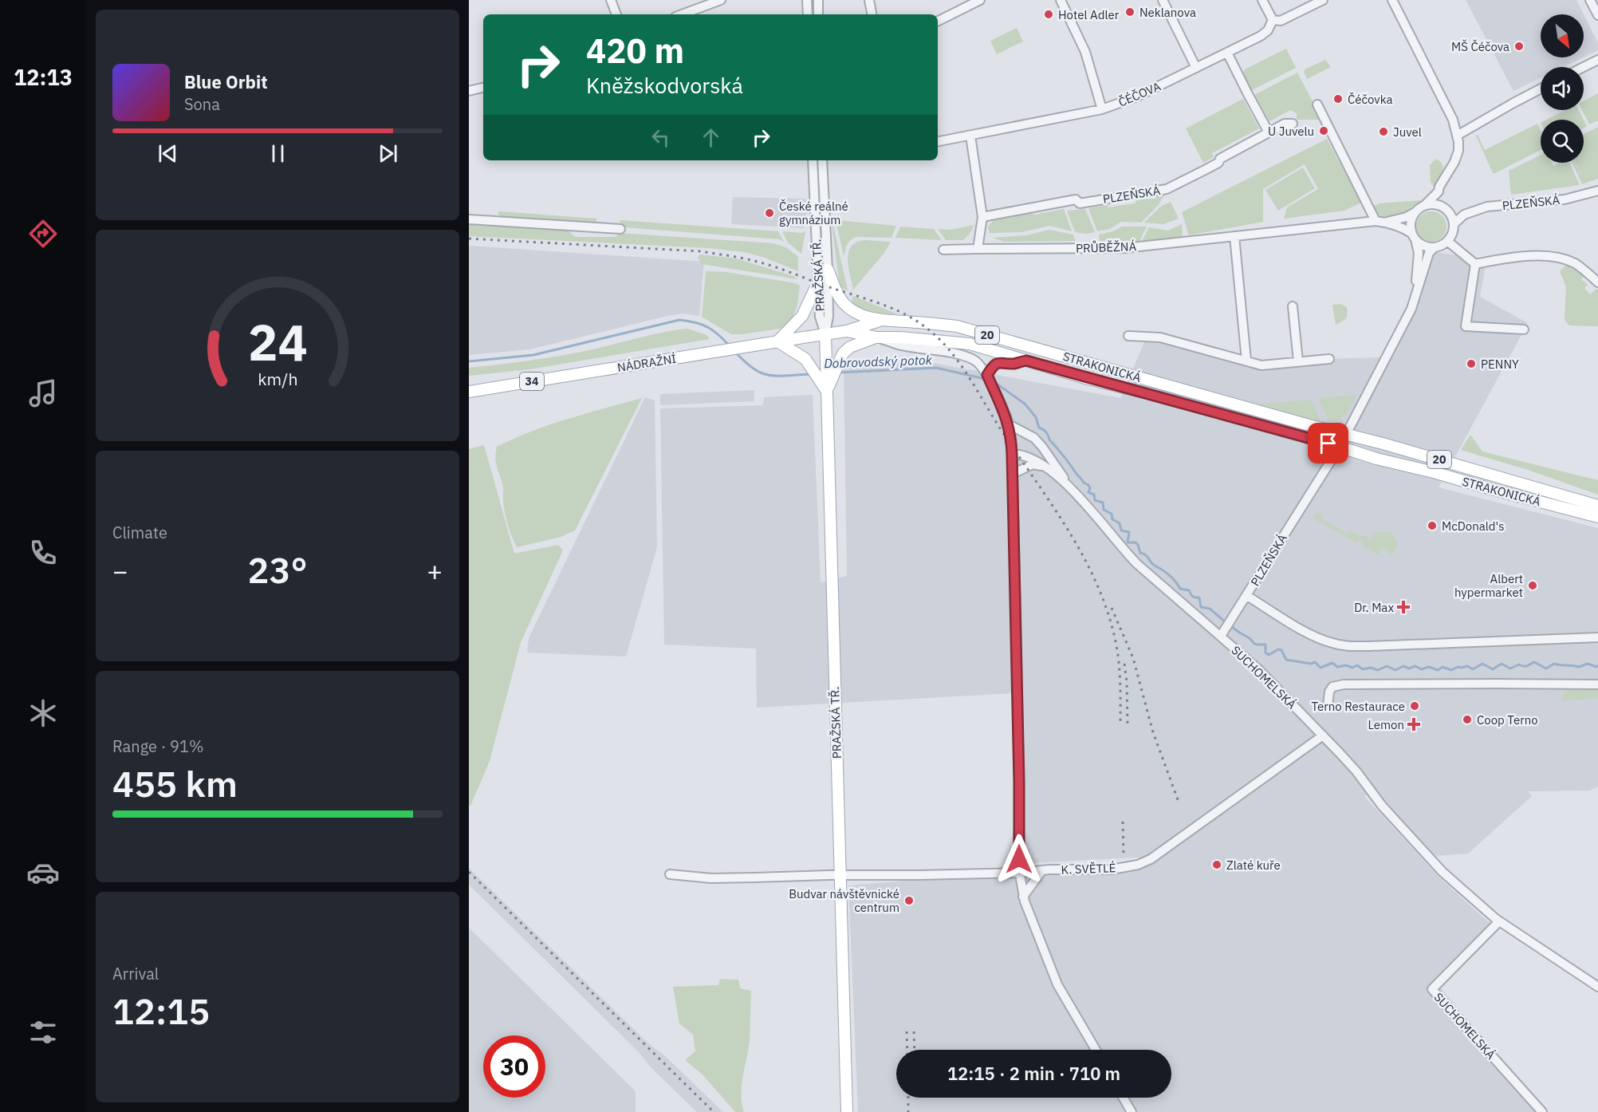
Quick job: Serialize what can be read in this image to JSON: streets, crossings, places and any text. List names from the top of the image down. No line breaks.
{"streets":{"main road":["PRAŽSKÁ TŘ.","20","NÁDRAŽNÍ","STRAKONICKÁ","34"],"street":["ČÉČOVA","PLZEŇSKÁ","PRŮBĚŽNÁ","SUCHOMELSKÁ","K. SVĚTLÉ"]},"crossings":[["PLZEŇSKÁ","PRŮBĚŽNÁ"],["PLZEŇSKÁ","STRAKONICKÁ"],["PLZEŇSKÁ","SUCHOMELSKÁ"],["PRAŽSKÁ TŘ.","NÁDRAŽNÍ"],["PRAŽSKÁ TŘ.","K. SVĚTLÉ"],["20","STRAKONICKÁ"],["SUCHOMELSKÁ","K. SVĚTLÉ"]],"water":["Dobrovodský potok"],"places":{"other":["Neklanova","Hotel Adler","MŠ Čéčova","Čéčovka","U Juvelu","Juvel","České reálné gymnázium","PENNY","McDonald's","Albert hypermarket","Terno Restaurace","Coop Terno","Zlaté kuře","Budvar návštěvnické centrum"],"health":["Dr. Max","Lemon"]},"north":"bottom right","page":{"tabs":"12:13","turn":["420 m","Kněžskodvorská"],"song":["Blue Orbit","Sona"],"tile":["Climate",["Range · 91%","455 km"],["Arrival","12:15"]],"heat":["−","23°","+"],"limit":"30","trip":"12:15 · 2 min · 710 m","gauge":["24","km/h"]}}
